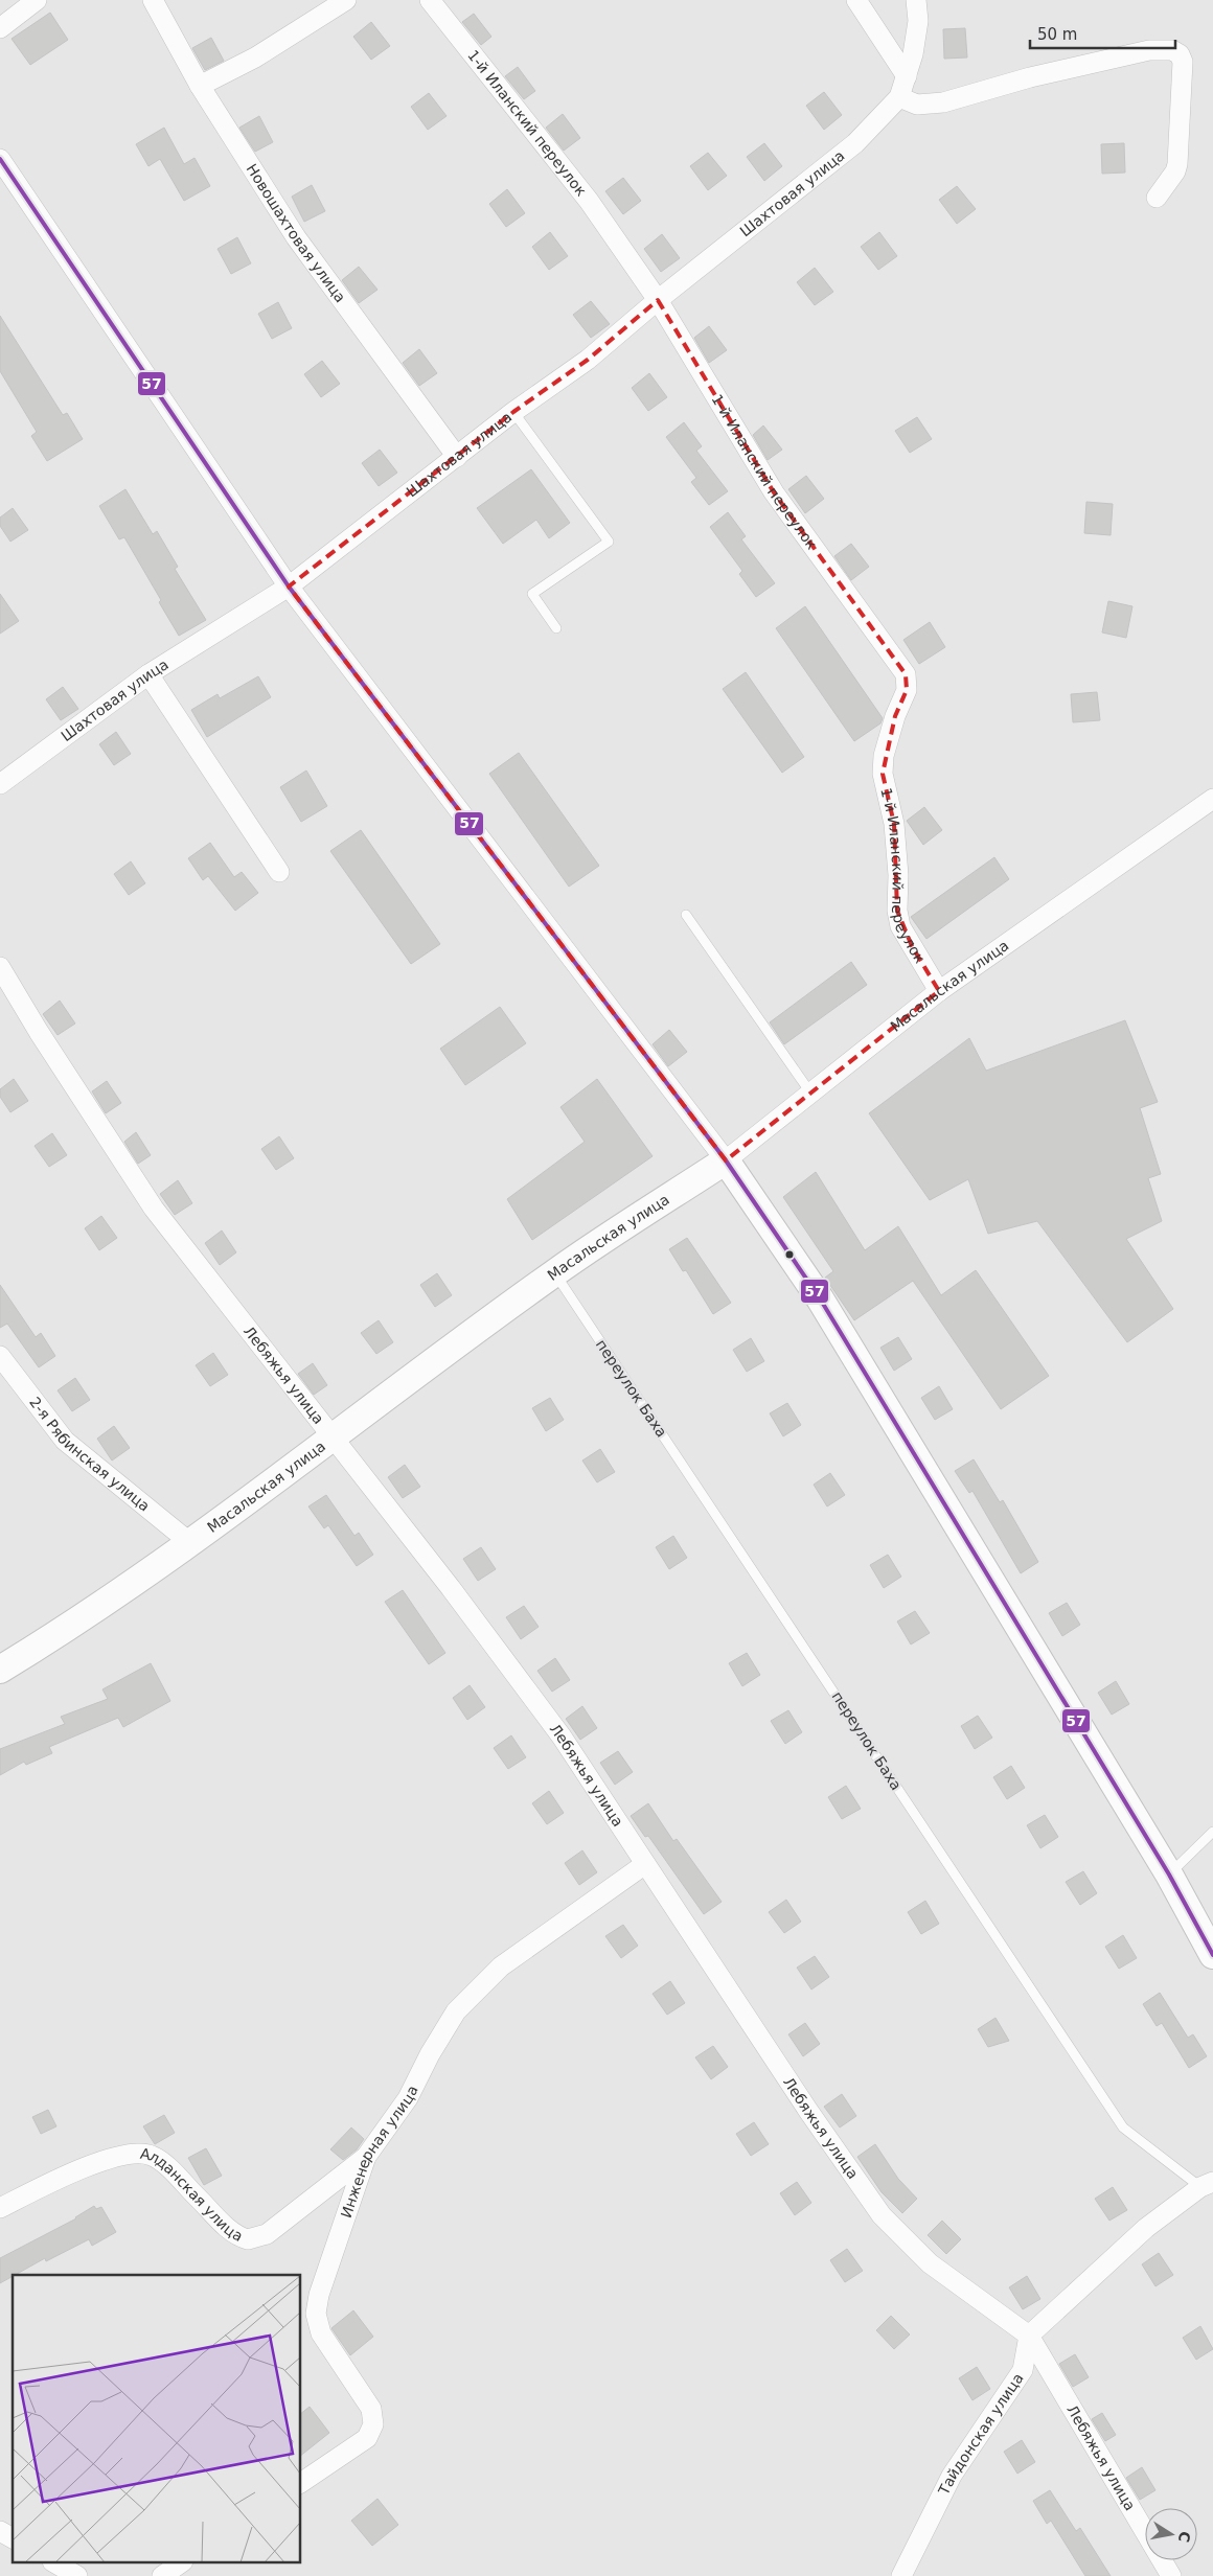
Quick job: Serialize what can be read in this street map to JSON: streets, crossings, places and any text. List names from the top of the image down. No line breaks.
{"streets":{"street":["1-й Иланский переулок","Шахтовая улица","Новошахтовая улица","Масальская улица","Лебяжья улица","2-я Рябинская улица","Инженерная улица","Алданская улица","Тайдонская улица"],"lane":["переулок Баха"]},"crossings":[["1-й Иланский переулок","Шахтовая улица"],["1-й Иланский переулок","Масальская улица"],["Шахтовая улица","Новошахтовая улица"],["Масальская улица","Лебяжья улица"],["Масальская улица","переулок Баха"],["Масальская улица","2-я Рябинская улица"],["Лебяжья улица","Инженерная улица"],["Лебяжья улица","Тайдонская улица"],["Инженерная улица","Алданская улица"]],"lines":["transit line 57"],"scale_bar":"50 m","north":"right"}
